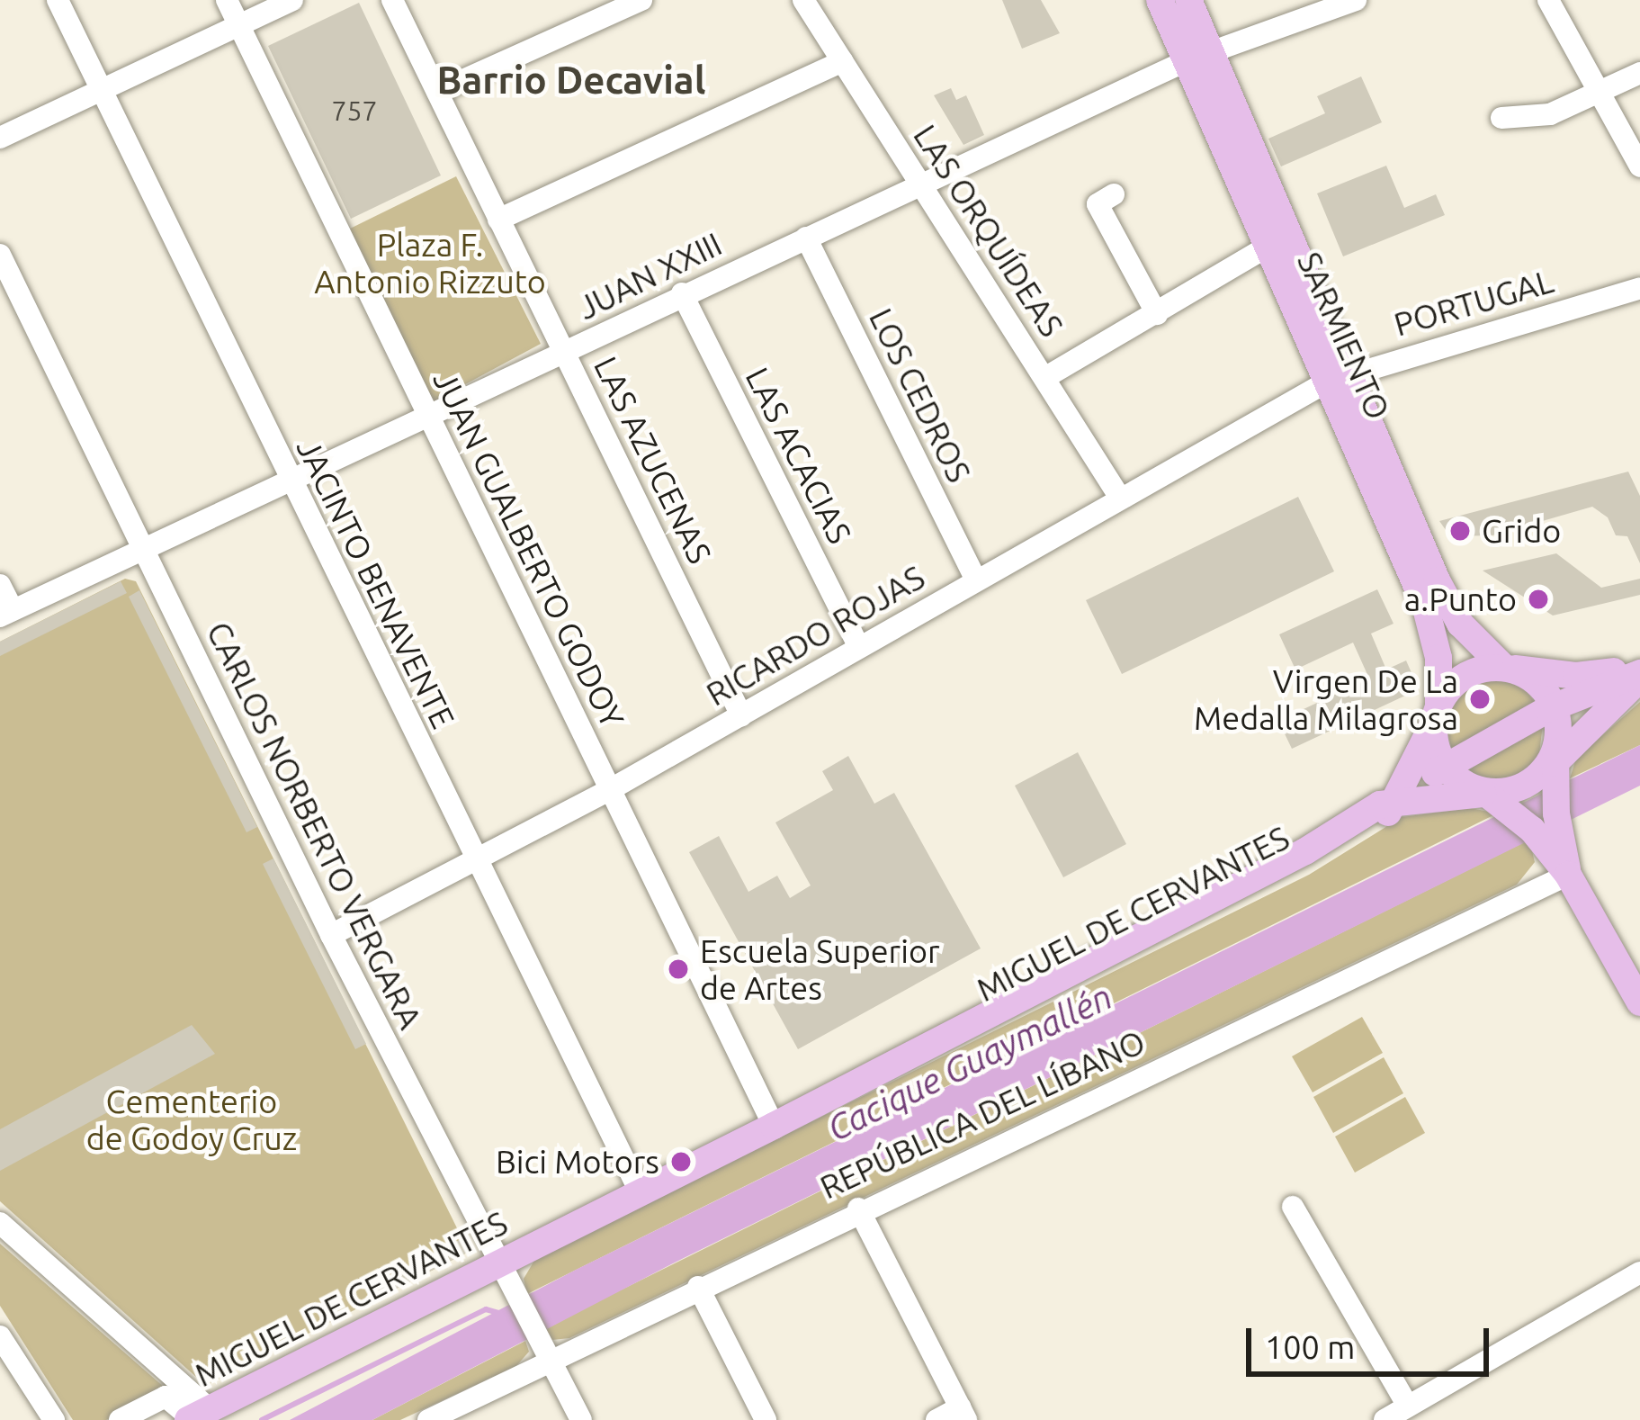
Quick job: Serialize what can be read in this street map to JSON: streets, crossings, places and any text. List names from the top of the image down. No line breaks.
{"streets":{"main road":["SARMIENTO","MIGUEL DE CERVANTES"],"street":["LAS ORQUÍDEAS","JUAN XXIII","PORTUGAL","LOS CEDROS","LAS ACACIAS","LAS AZUCENAS","JUAN GUALBERTO GODOY","JACINTO BENAVENTE","RICARDO ROJAS","CARLOS NORBERTO VERGARA","REPÚBLICA DEL LÍBANO"]},"crossings":[["LAS ORQUÍDEAS","JUAN XXIII"],["LAS ORQUÍDEAS","RICARDO ROJAS"],["JUAN XXIII","SARMIENTO"],["JUAN XXIII","LOS CEDROS"],["JUAN XXIII","LAS ACACIAS"],["JUAN XXIII","LAS AZUCENAS"],["JUAN XXIII","JUAN GUALBERTO GODOY"],["JUAN XXIII","JACINTO BENAVENTE"],["JUAN XXIII","CARLOS NORBERTO VERGARA"],["PORTUGAL","SARMIENTO"],["PORTUGAL","RICARDO ROJAS"],["SARMIENTO","RICARDO ROJAS"],["SARMIENTO","MIGUEL DE CERVANTES"],["LOS CEDROS","RICARDO ROJAS"],["LAS ACACIAS","RICARDO ROJAS"],["LAS AZUCENAS","RICARDO ROJAS"],["JUAN GUALBERTO GODOY","RICARDO ROJAS"],["JUAN GUALBERTO GODOY","MIGUEL DE CERVANTES"],["JACINTO BENAVENTE","RICARDO ROJAS"],["JACINTO BENAVENTE","MIGUEL DE CERVANTES"],["RICARDO ROJAS","CARLOS NORBERTO VERGARA"],["CARLOS NORBERTO VERGARA","MIGUEL DE CERVANTES"],["CARLOS NORBERTO VERGARA","REPÚBLICA DEL LÍBANO"]],"districts":["Barrio Decavial"],"water":["Cacique Guaymallén"],"parks":["Plaza F. Antonio Rizzuto","Cementerio de Godoy Cruz"],"places":["Grido","a.Punto","Virgen De La Medalla Milagrosa","Escuela Superior de Artes","Bici Motors"],"house_numbers":["757"],"scale_bar":"100 m"}
